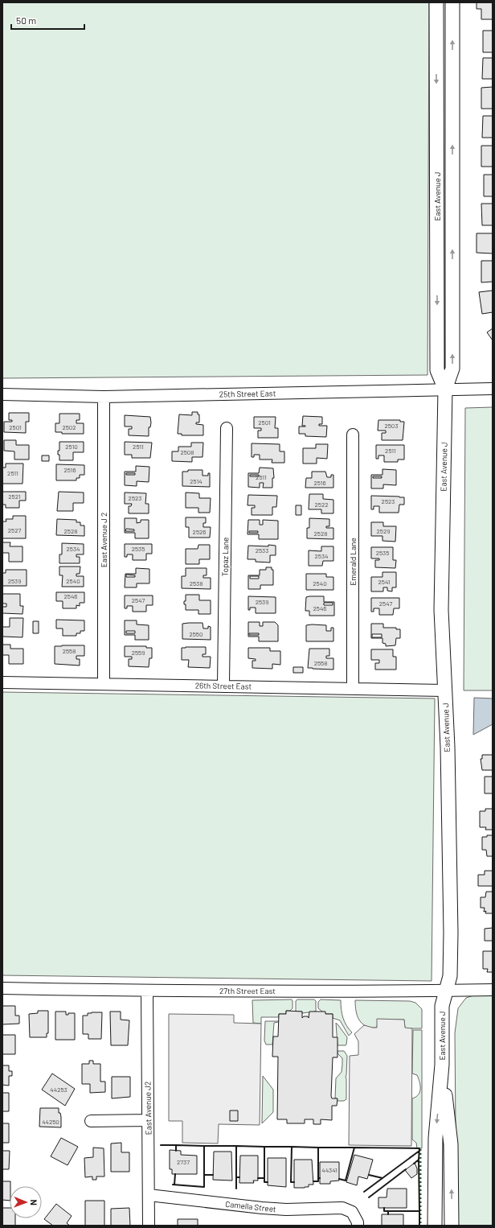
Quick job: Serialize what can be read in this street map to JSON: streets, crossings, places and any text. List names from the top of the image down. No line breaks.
{"streets":{"main road":["East Avenue J"],"street":["25th Street East","East Avenue J 2","Topaz Lane","Emerald Lane","26th Street East","27th Street East","East Avenue J2","Camella Street"]},"crossings":[["East Avenue J","25th Street East"],["East Avenue J","26th Street East"],["East Avenue J","27th Street East"],["25th Street East","East Avenue J 2"],["East Avenue J 2","26th Street East"],["Topaz Lane","26th Street East"],["Emerald Lane","26th Street East"],["27th Street East","East Avenue J2"],["East Avenue J2","Camella Street"]],"house_numbers":["2501","2503","2501","2502","2510","2511","2511","2508","2516","2511","2511","2514","2516","2521","2523","2523","2522","2527","2528","2529","2526","2528","2534","2535","2533","2535","2534","2539","2540","2541","2538","2540","2546","2547","2539","2547","2546","2550","2558","2559","2558","44253","44250","2737","44341"],"scale_bar":"50 m","north":"right"}
